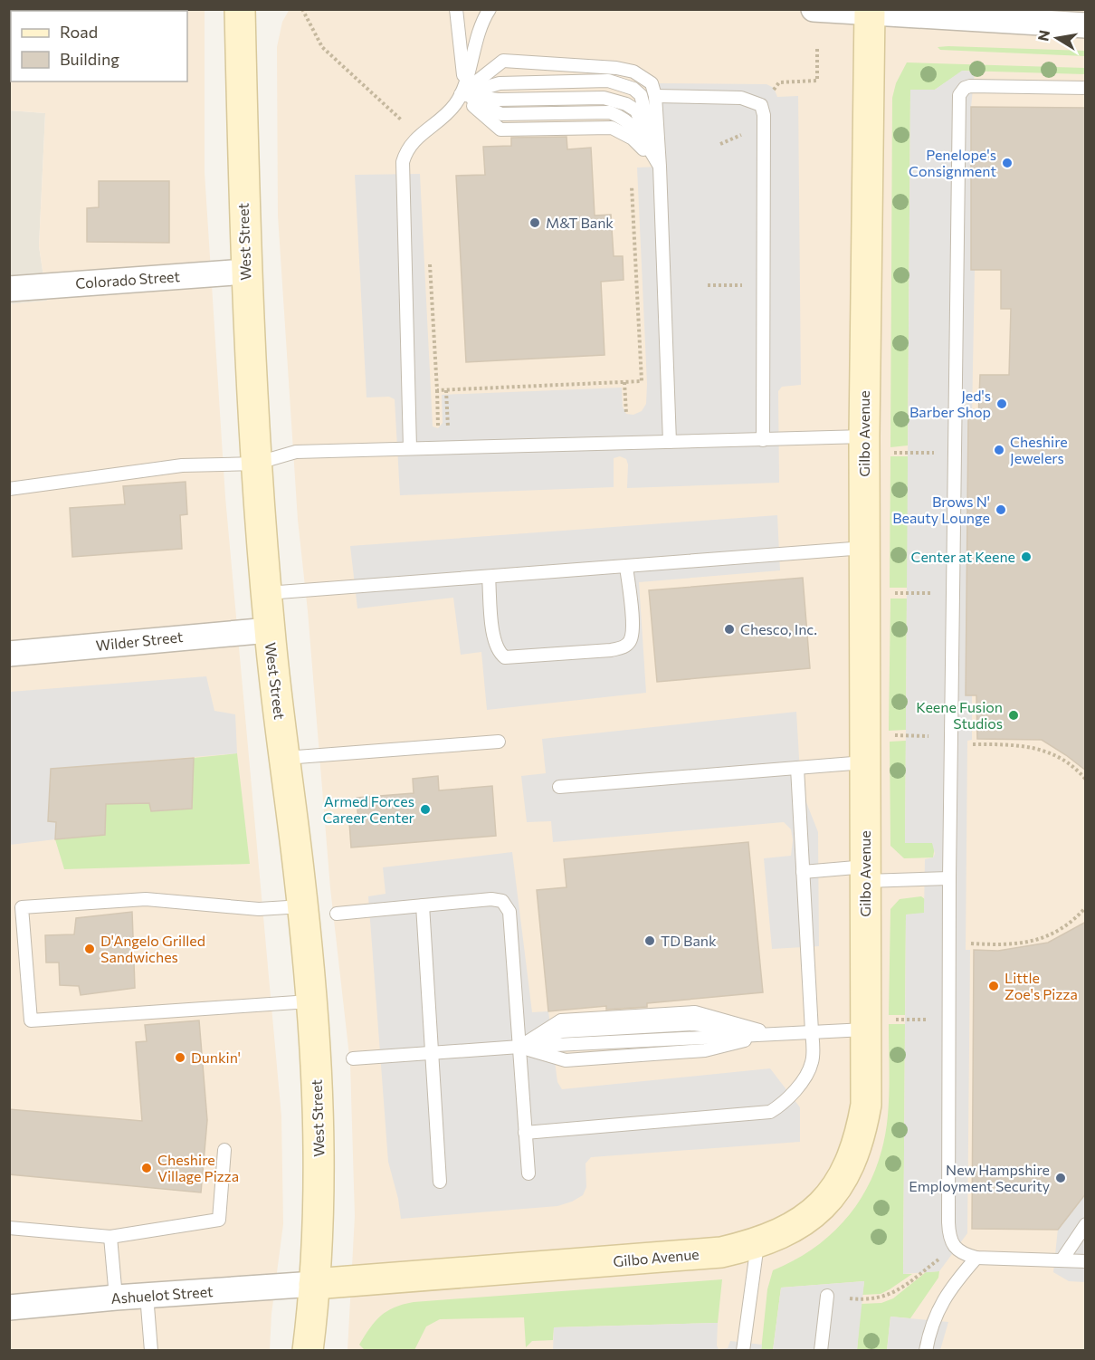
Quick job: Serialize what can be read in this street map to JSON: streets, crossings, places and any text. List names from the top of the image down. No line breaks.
{"streets":{"street":["West Street","Colorado Street","Gilbo Avenue","Wilder Street","Ashuelot Street"]},"crossings":[["West Street","Colorado Street"],["West Street","Gilbo Avenue"],["West Street","Wilder Street"],["West Street","Ashuelot Street"],["Gilbo Avenue","Ashuelot Street"]],"places":["Penelope's Consignment","M&T Bank","Jed's Barber Shop","Cheshire Jewelers","Brows N' Beauty Lounge","Center at Keene","Chesco, Inc.","Keene Fusion Studios","Armed Forces Career Center","TD Bank","D'Angelo Grilled Sandwiches","Little Zoe's Pizza","Dunkin'","Cheshire Village Pizza","New Hampshire Employment Security"],"legend":["Road","Building"],"north":"left"}
